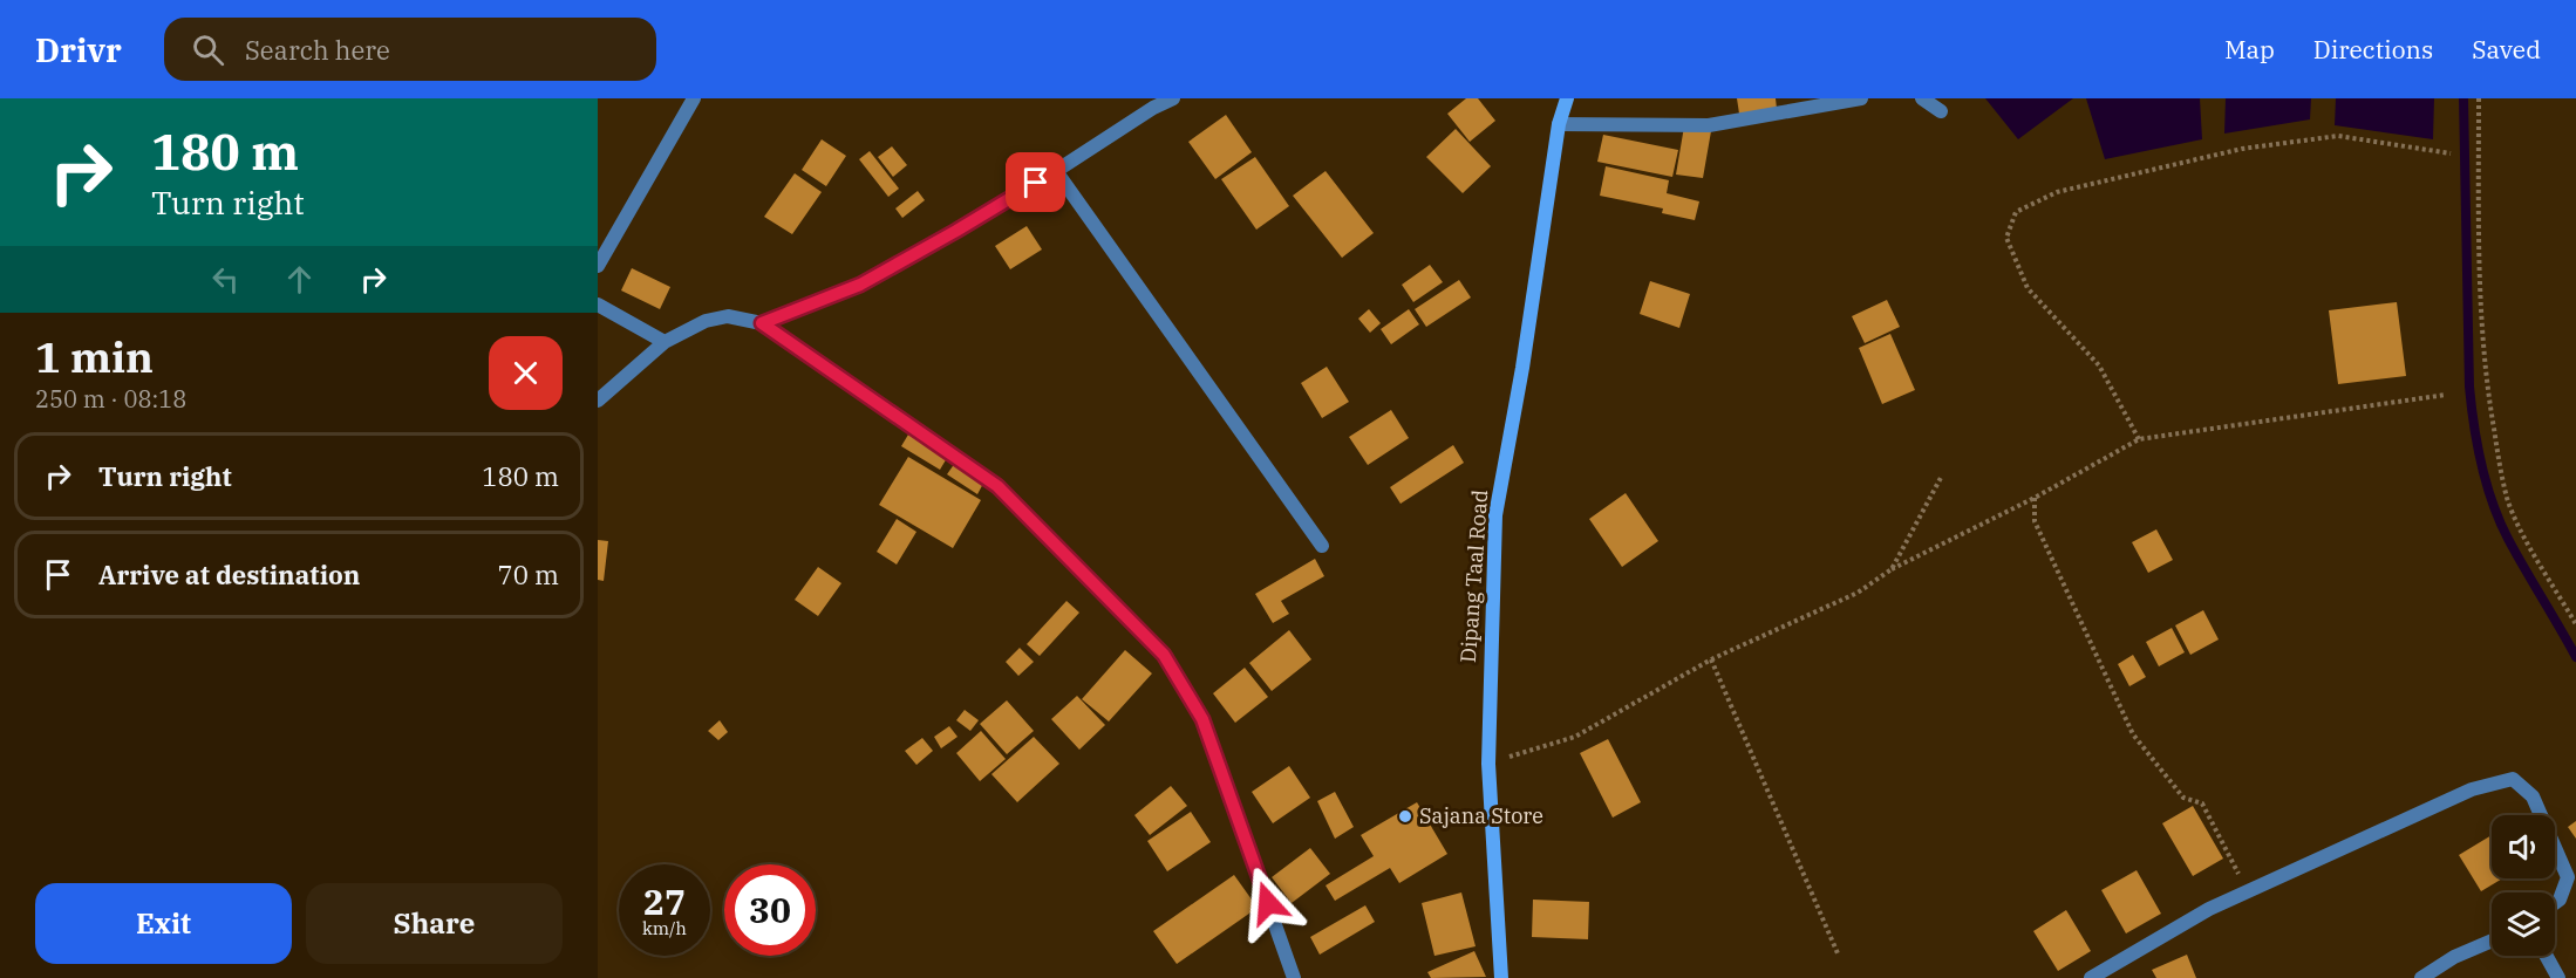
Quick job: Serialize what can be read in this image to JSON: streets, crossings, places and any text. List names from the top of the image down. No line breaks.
{"streets":{"main road":["Dipang Taal Road"]},"places":["Sajana Store"],"page":{"header":"Drivr","search":"Search here","nav":["Map","Directions","Saved"],"turn":["180 m","Turn right"],"heading":["1 min","250 m · 08:18"],"list":[{"name":"Turn right","value":"180 m"},{"name":"Arrive at destination","value":"70 m"}],"speed":"27 km/h","limit":"30","buttons":["Exit","Share"]}}
